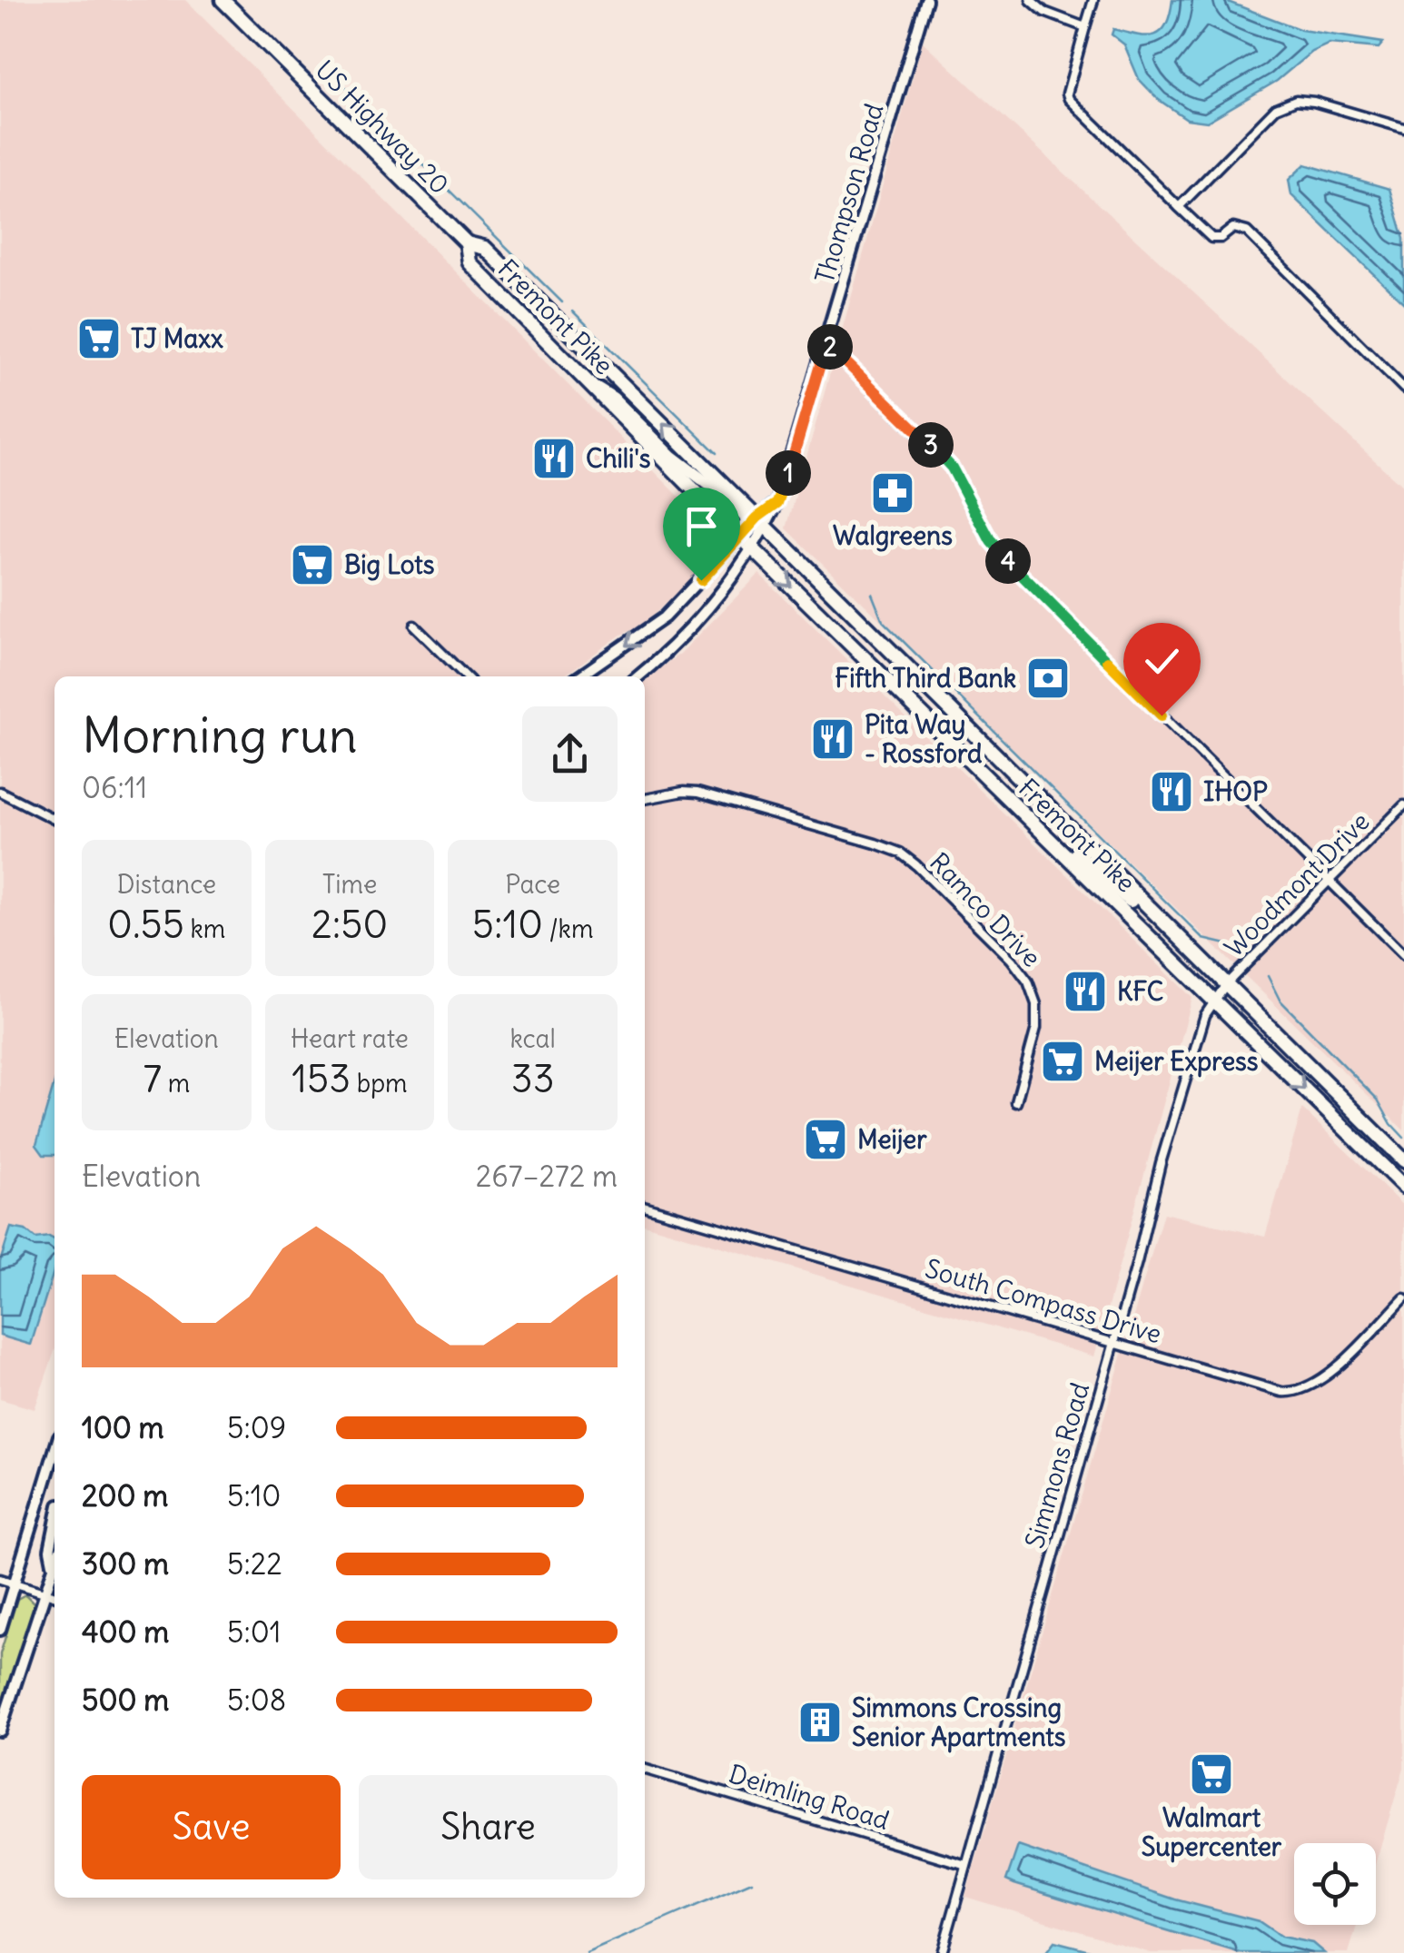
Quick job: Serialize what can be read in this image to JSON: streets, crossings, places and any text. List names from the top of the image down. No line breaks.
{"streets":{"highway":["US Highway 20","Fremont Pike"],"street":["Thompson Road","Woodmont Drive","Ramco Drive","South Compass Drive","Simmons Road","Deimling Road"]},"crossings":[["US Highway 20","Fremont Pike"],["Thompson Road","Fremont Pike"],["Fremont Pike","Woodmont Drive"],["Fremont Pike","Simmons Road"],["Woodmont Drive","Simmons Road"],["South Compass Drive","Simmons Road"],["Simmons Road","Deimling Road"]],"places":{"supermarket":["TJ Maxx","Big Lots","Meijer Express","Meijer","Walmart Supercenter"],"restaurant":["Chili's","Pita Way - Rossford","IHOP","KFC"],"pharmacy":["Walgreens"],"bank":["Fifth Third Bank"],"building":["Simmons Crossing Senior Apartments"]},"page":{"pins":["2","3","1","4"],"heading":["Morning run","06:11"],"stats":[["Distance","0.55 km"],["Time","2:50"],["Pace","5:10 /km"],["Elevation","7 m"],["Heart rate","153 bpm"],["kcal","33"]],"chart":["Elevation","267–272 m"],"list":[{"name":"100 m","note":"5:09"},{"name":"200 m","note":"5:10"},{"name":"300 m","note":"5:22"},{"name":"400 m","note":"5:01"},{"name":"500 m","note":"5:08"}],"buttons":["Save","Share"]}}
